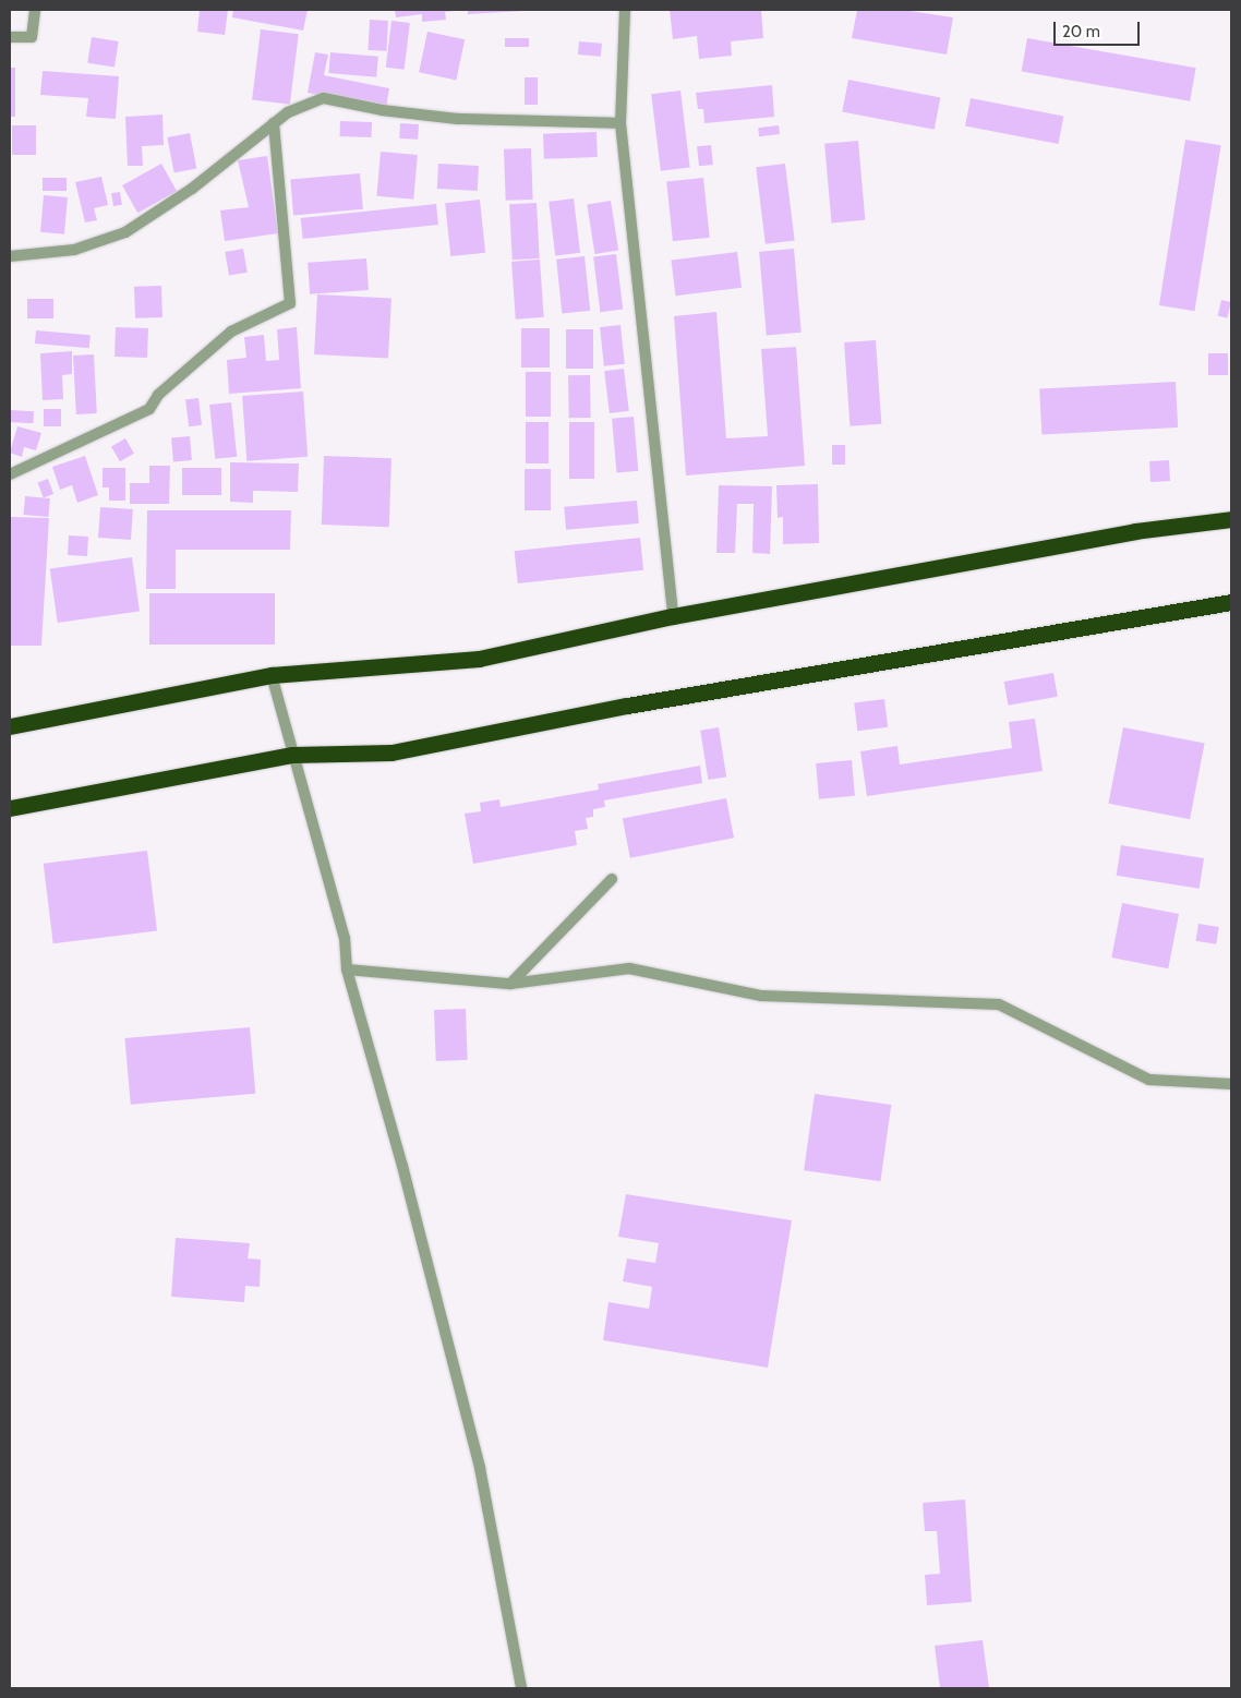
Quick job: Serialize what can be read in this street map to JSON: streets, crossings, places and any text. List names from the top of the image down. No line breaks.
{"scale_bar":"20 m"}
